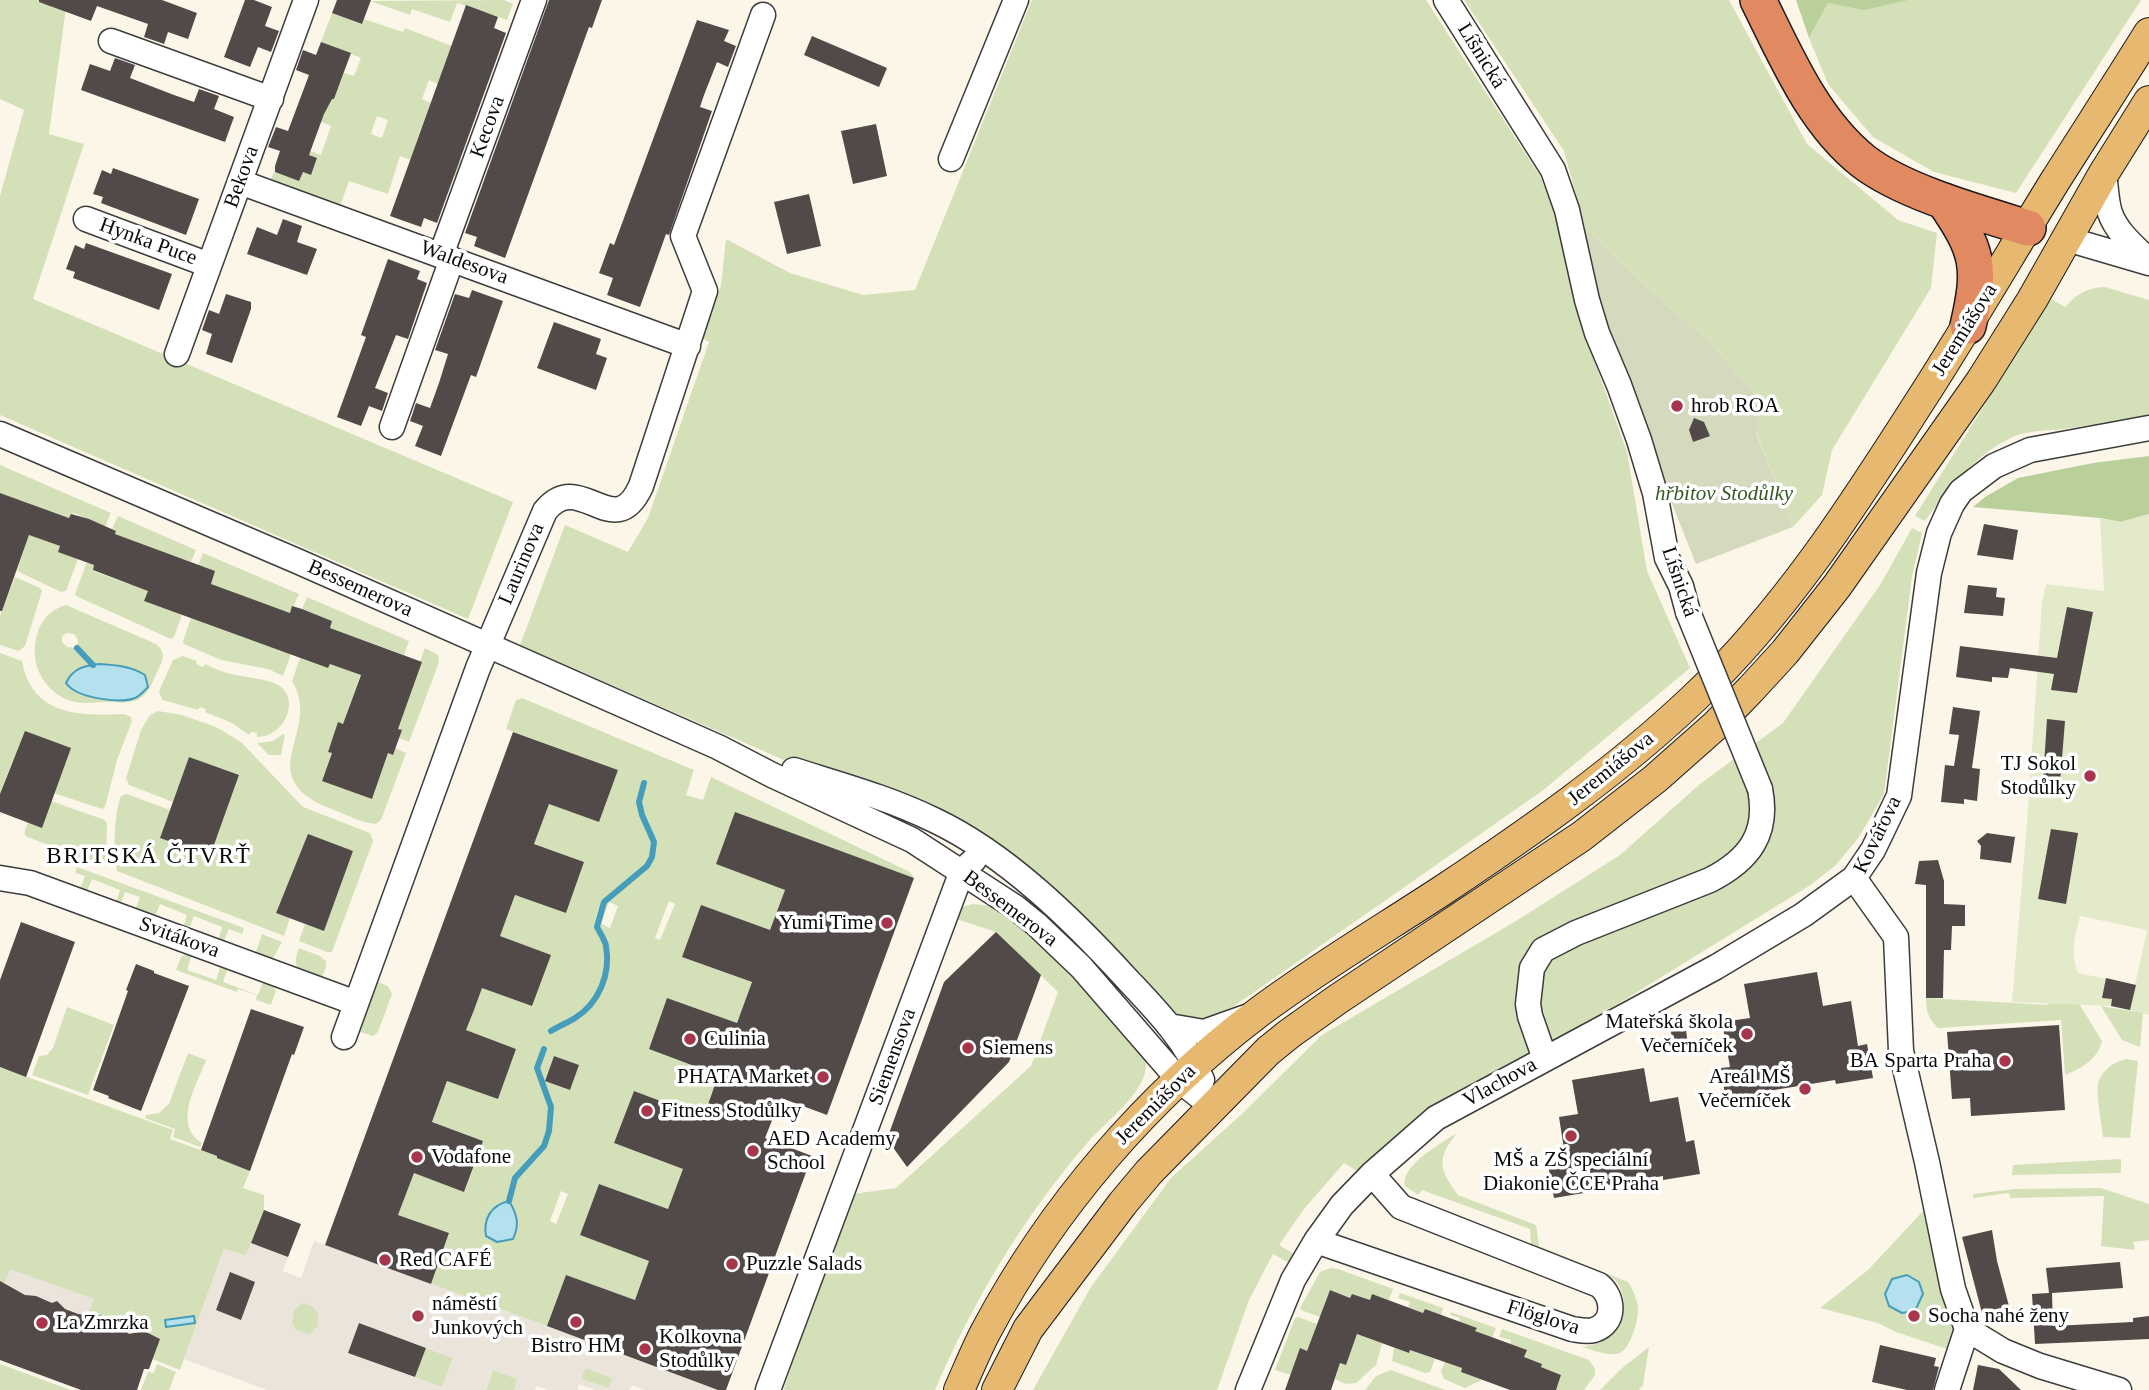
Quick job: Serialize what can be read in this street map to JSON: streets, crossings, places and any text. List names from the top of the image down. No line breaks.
{"streets":{"main road":["Jeremiášova"],"street":["Líšnická","Kecova","Bekova","Hynka Puce","Waldesova","Laurinova","Bessemerova","Kovářova","Svitákova","Siemensova","Vlachova","Flöglova"]},"crossings":[["Líšnická","Vlachova"],["Kecova","Waldesova"],["Bekova","Hynka Puce"],["Bekova","Waldesova"],["Waldesova","Laurinova"],["Jeremiášova","Bessemerova"],["Laurinova","Bessemerova"],["Laurinova","Svitákova"],["Bessemerova","Siemensova"],["Kovářova","Vlachova"],["Vlachova","Flöglova"]],"districts":["BRITSKÁ ČTVRŤ"],"parks":["hřbitov Stodůlky"],"places":["hrob ROA","TJ Sokol Stodůlky","Yumi Time","Mateřská škola Večerníček","Culinia","Siemens","BA Sparta Praha","PHATA Market","Areál MŠ Večerníček","Fitness Stodůlky","MŠ a ZŠ speciální Diakonie ČCE Praha","AED Academy School","Vodafone","Red CAFÉ","Puzzle Salads","náměstí Junkových","Socha nahé ženy","Bistro HM","La Zmrzka","Kolkovna Stodůlky"]}
